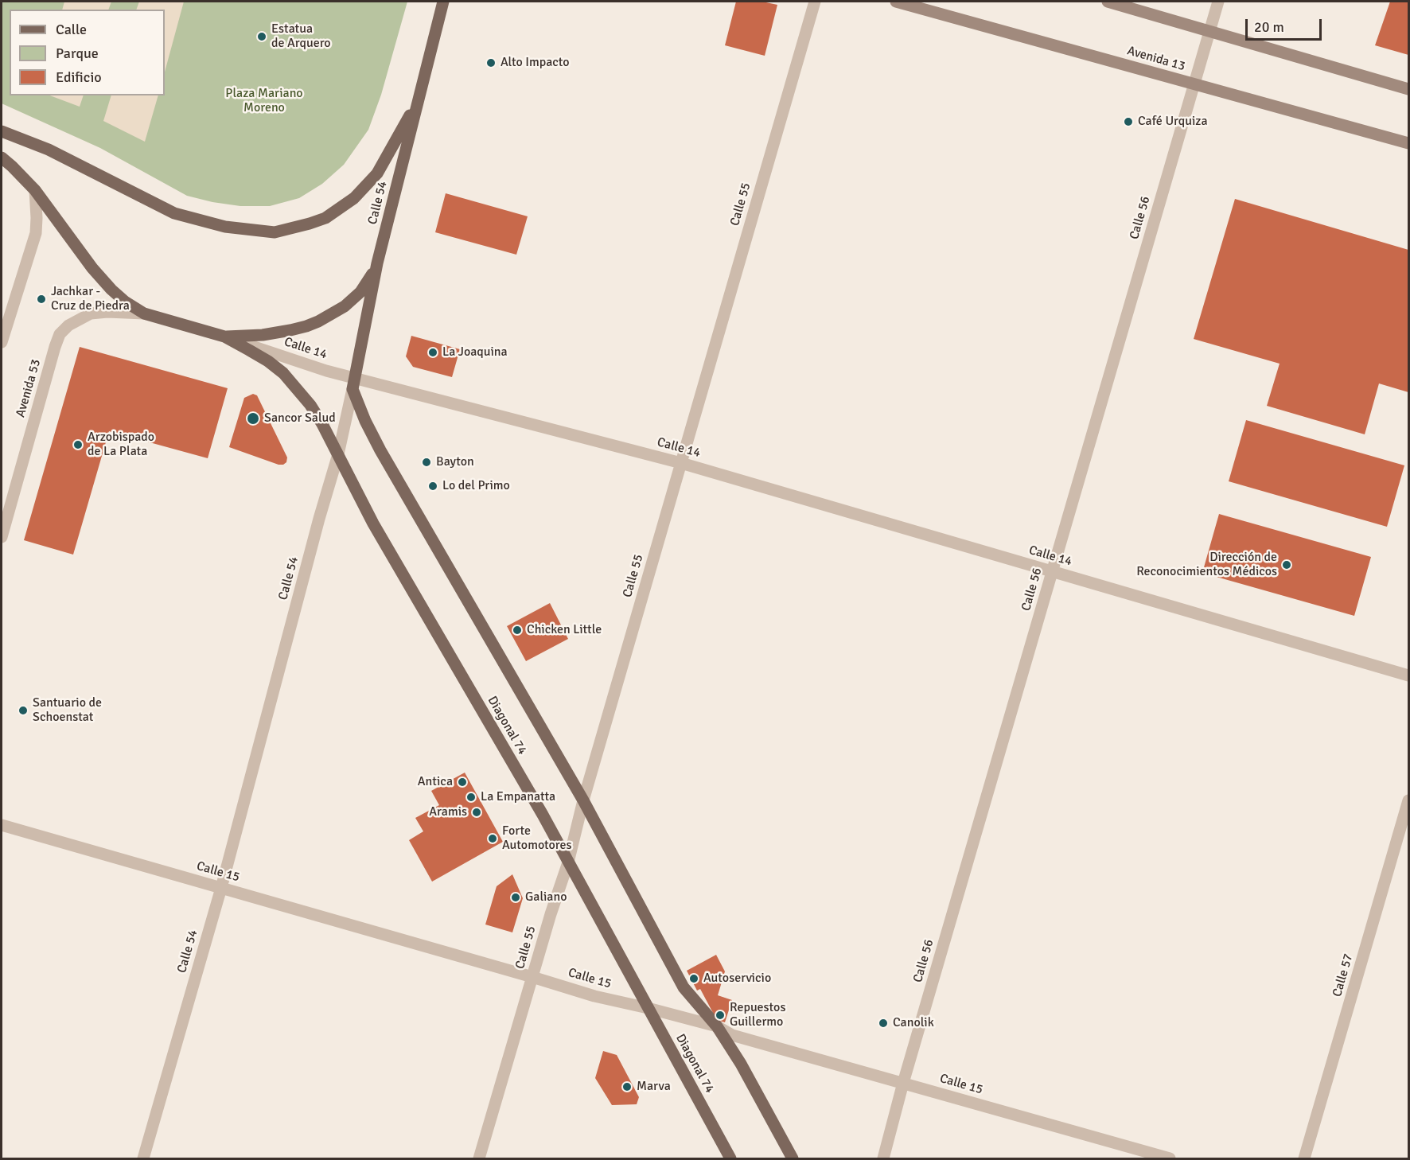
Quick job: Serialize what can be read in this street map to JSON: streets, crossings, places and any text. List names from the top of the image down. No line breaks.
{"streets":{"main road":["Avenida 13","Calle 54","Calle 14","Diagonal 74"],"street":["Calle 55","Calle 56","Avenida 53","Calle 15","Calle 57"]},"crossings":[["Avenida 13","Calle 56"],["Calle 54","Calle 14"],["Calle 54","Diagonal 74"],["Calle 54","Calle 15"],["Calle 55","Calle 14"],["Calle 55","Diagonal 74"],["Calle 55","Calle 15"],["Calle 56","Calle 14"],["Calle 56","Calle 15"],["Calle 14","Avenida 53"],["Calle 14","Diagonal 74"],["Diagonal 74","Calle 15"]],"parks":["Plaza Mariano Moreno"],"places":["Estatua de Arquero","Alto Impacto","Café Urquiza","Jachkar - Cruz de Piedra","La Joaquina","Sancor Salud","Arzobispado de La Plata","Bayton","Lo del Primo","Dirección de Reconocimientos Médicos","Chicken Little","Santuario de Schoenstat","Antica","La Empanatta","Aramis","Forte Automotores","Galiano","Autoservicio","Repuestos Guillermo","Canolik","Marva"],"legend":["Calle","Parque","Edificio"],"scale_bar":"20 m"}
